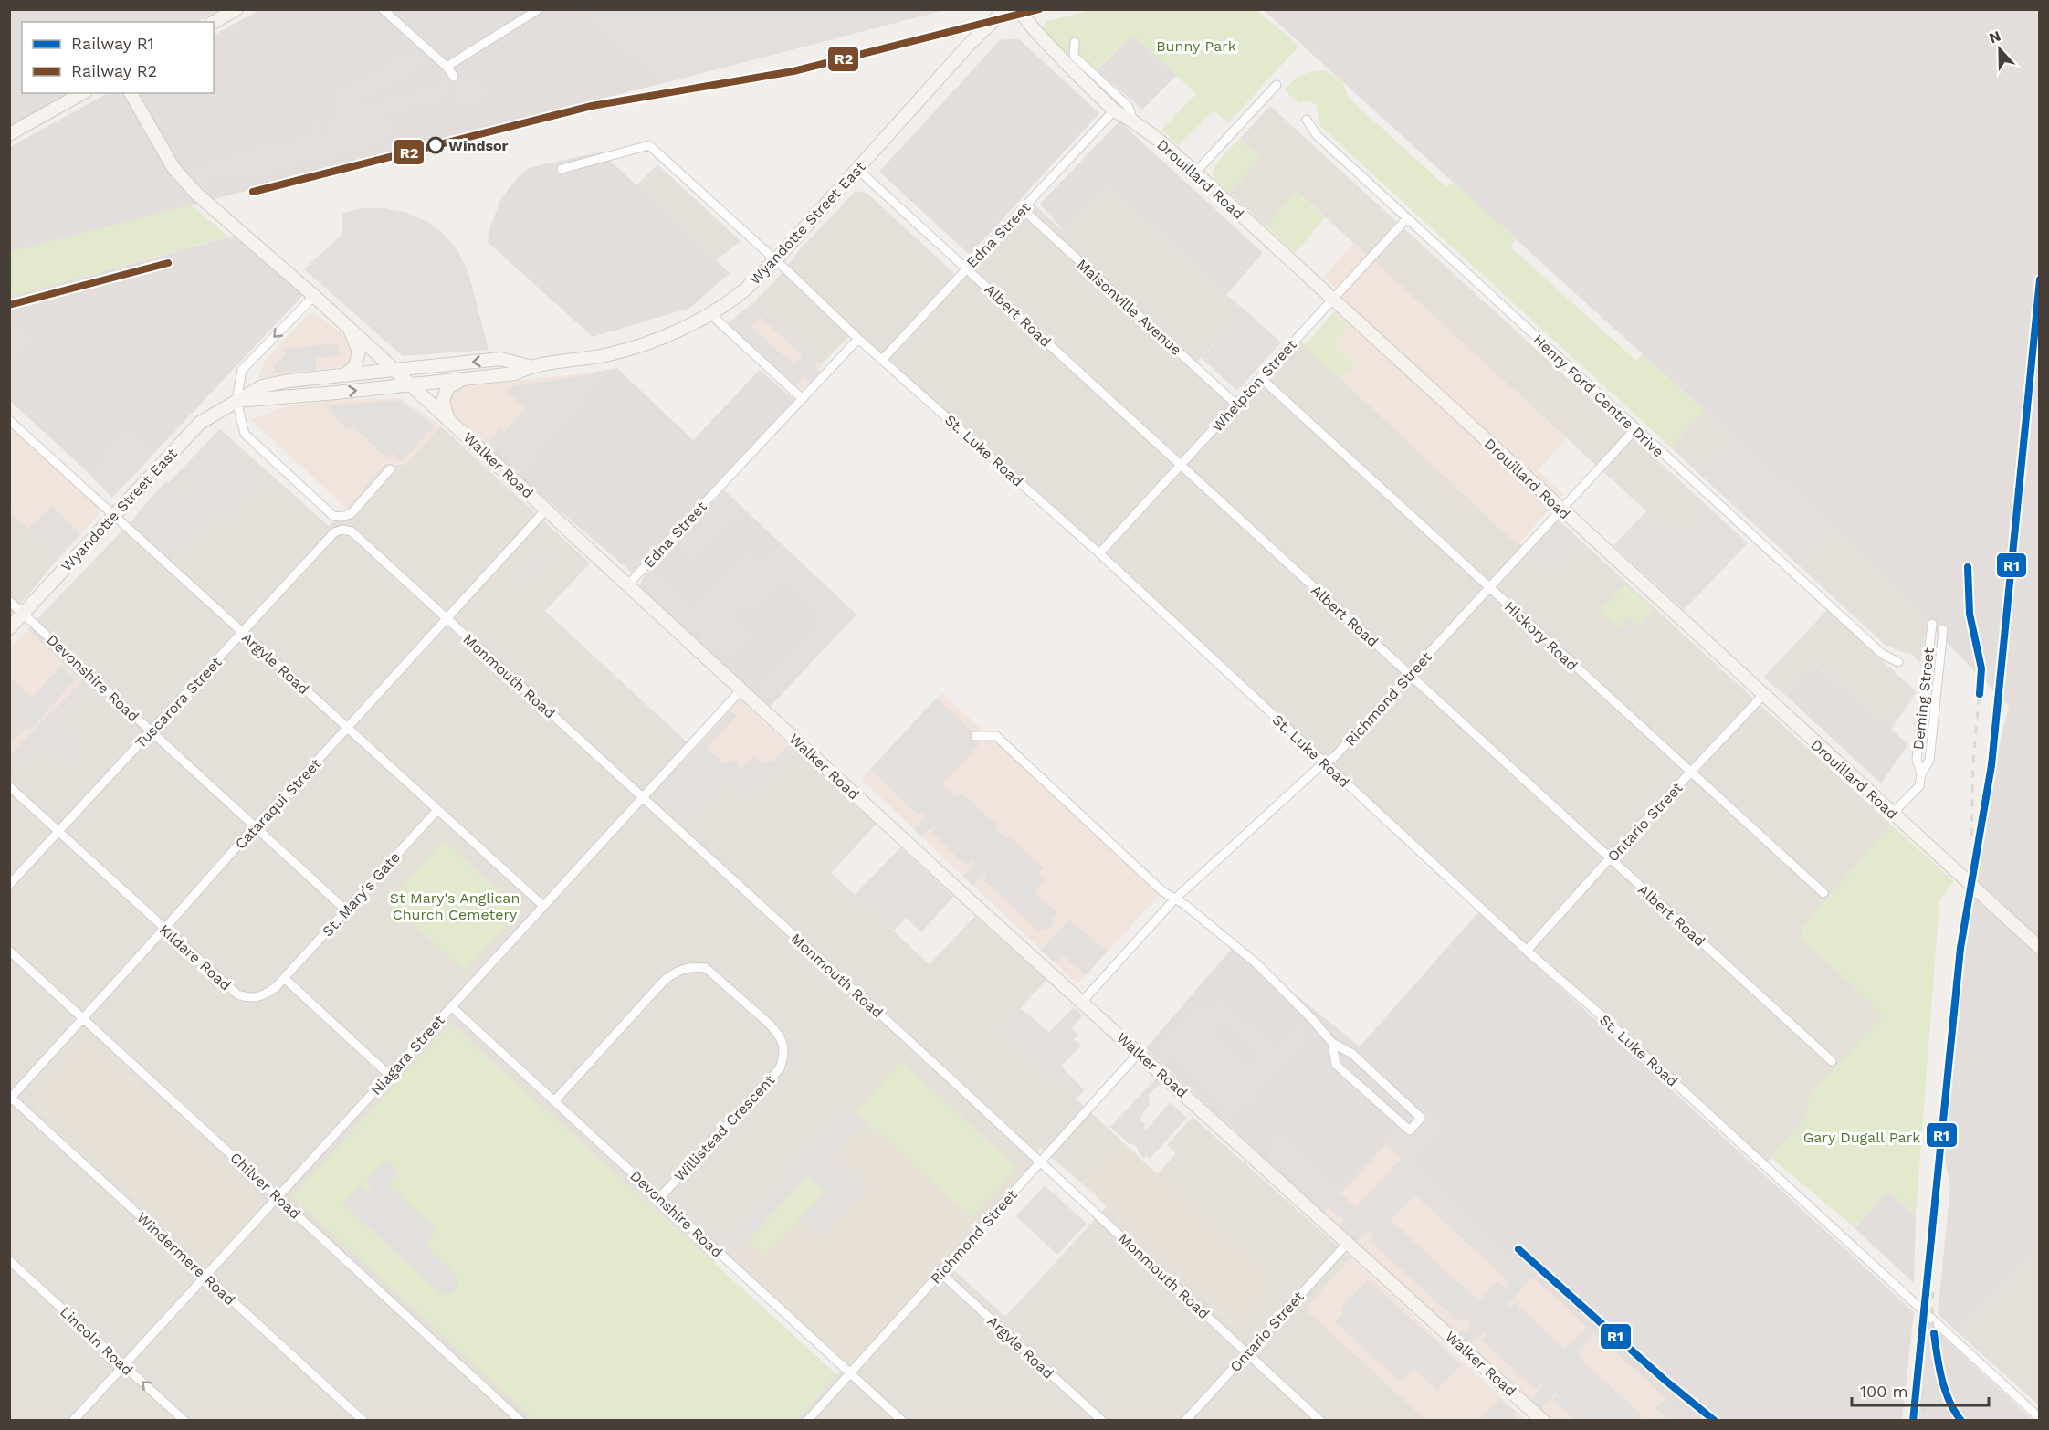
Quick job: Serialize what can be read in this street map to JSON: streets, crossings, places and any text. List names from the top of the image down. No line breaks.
{"streets":{"main road":["Drouillard Road","Wyandotte Street East","Walker Road"],"street":["Edna Street","Maisonville Avenue","Albert Road","Whelpton Street","Henry Ford Centre Drive","St. Luke Road","Hickory Road","Argyle Road","Monmouth Road","Devonshire Road","Richmond Street","Deming Street","Tuscarora Street","Cataraqui Street","Ontario Street","St. Mary's Gate","Kildare Road","Niagara Street","Willistead Crescent","Chilver Road","Windermere Road","Lincoln Road"]},"crossings":[["Drouillard Road","Edna Street"],["Drouillard Road","Whelpton Street"],["Drouillard Road","Richmond Street"],["Drouillard Road","Deming Street"],["Drouillard Road","Ontario Street"],["Wyandotte Street East","Albert Road"],["Wyandotte Street East","St. Luke Road"],["Wyandotte Street East","Walker Road"],["Wyandotte Street East","Argyle Road"],["Wyandotte Street East","Devonshire Road"],["Edna Street","Maisonville Avenue"],["Edna Street","Albert Road"],["Edna Street","St. Luke Road"],["Edna Street","Walker Road"],["Maisonville Avenue","Whelpton Street"],["Albert Road","Whelpton Street"],["Albert Road","Richmond Street"],["Albert Road","Ontario Street"],["Whelpton Street","Henry Ford Centre Drive"],["Whelpton Street","St. Luke Road"],["Whelpton Street","Hickory Road"],["Henry Ford Centre Drive","Richmond Street"],["St. Luke Road","Richmond Street"],["St. Luke Road","Ontario Street"],["Walker Road","Richmond Street"],["Walker Road","Cataraqui Street"],["Walker Road","Ontario Street"],["Walker Road","Niagara Street"],["Hickory Road","Richmond Street"],["Hickory Road","Ontario Street"],["Argyle Road","Richmond Street"],["Argyle Road","Tuscarora Street"],["Argyle Road","Cataraqui Street"],["Argyle Road","St. Mary's Gate"],["Argyle Road","Niagara Street"],["Monmouth Road","Richmond Street"],["Monmouth Road","Tuscarora Street"],["Monmouth Road","Cataraqui Street"],["Monmouth Road","Ontario Street"],["Monmouth Road","Niagara Street"],["Devonshire Road","Richmond Street"],["Devonshire Road","Tuscarora Street"],["Devonshire Road","Cataraqui Street"],["Devonshire Road","St. Mary's Gate"],["Devonshire Road","Niagara Street"],["Devonshire Road","Willistead Crescent"],["Tuscarora Street","Kildare Road"],["Cataraqui Street","Kildare Road"],["Cataraqui Street","Chilver Road"],["Cataraqui Street","Windermere Road"],["St. Mary's Gate","Kildare Road"],["Niagara Street","Chilver Road"],["Niagara Street","Windermere Road"],["Niagara Street","Lincoln Road"]],"parks":["Bunny Park","St Mary's Anglican Church Cemetery","Gary Dugall Park"],"places":["Windsor"],"lines":["rail line R2","rail line R1"],"legend":["Railway R1","Railway R2"],"scale_bar":"100 m","north":"top"}
